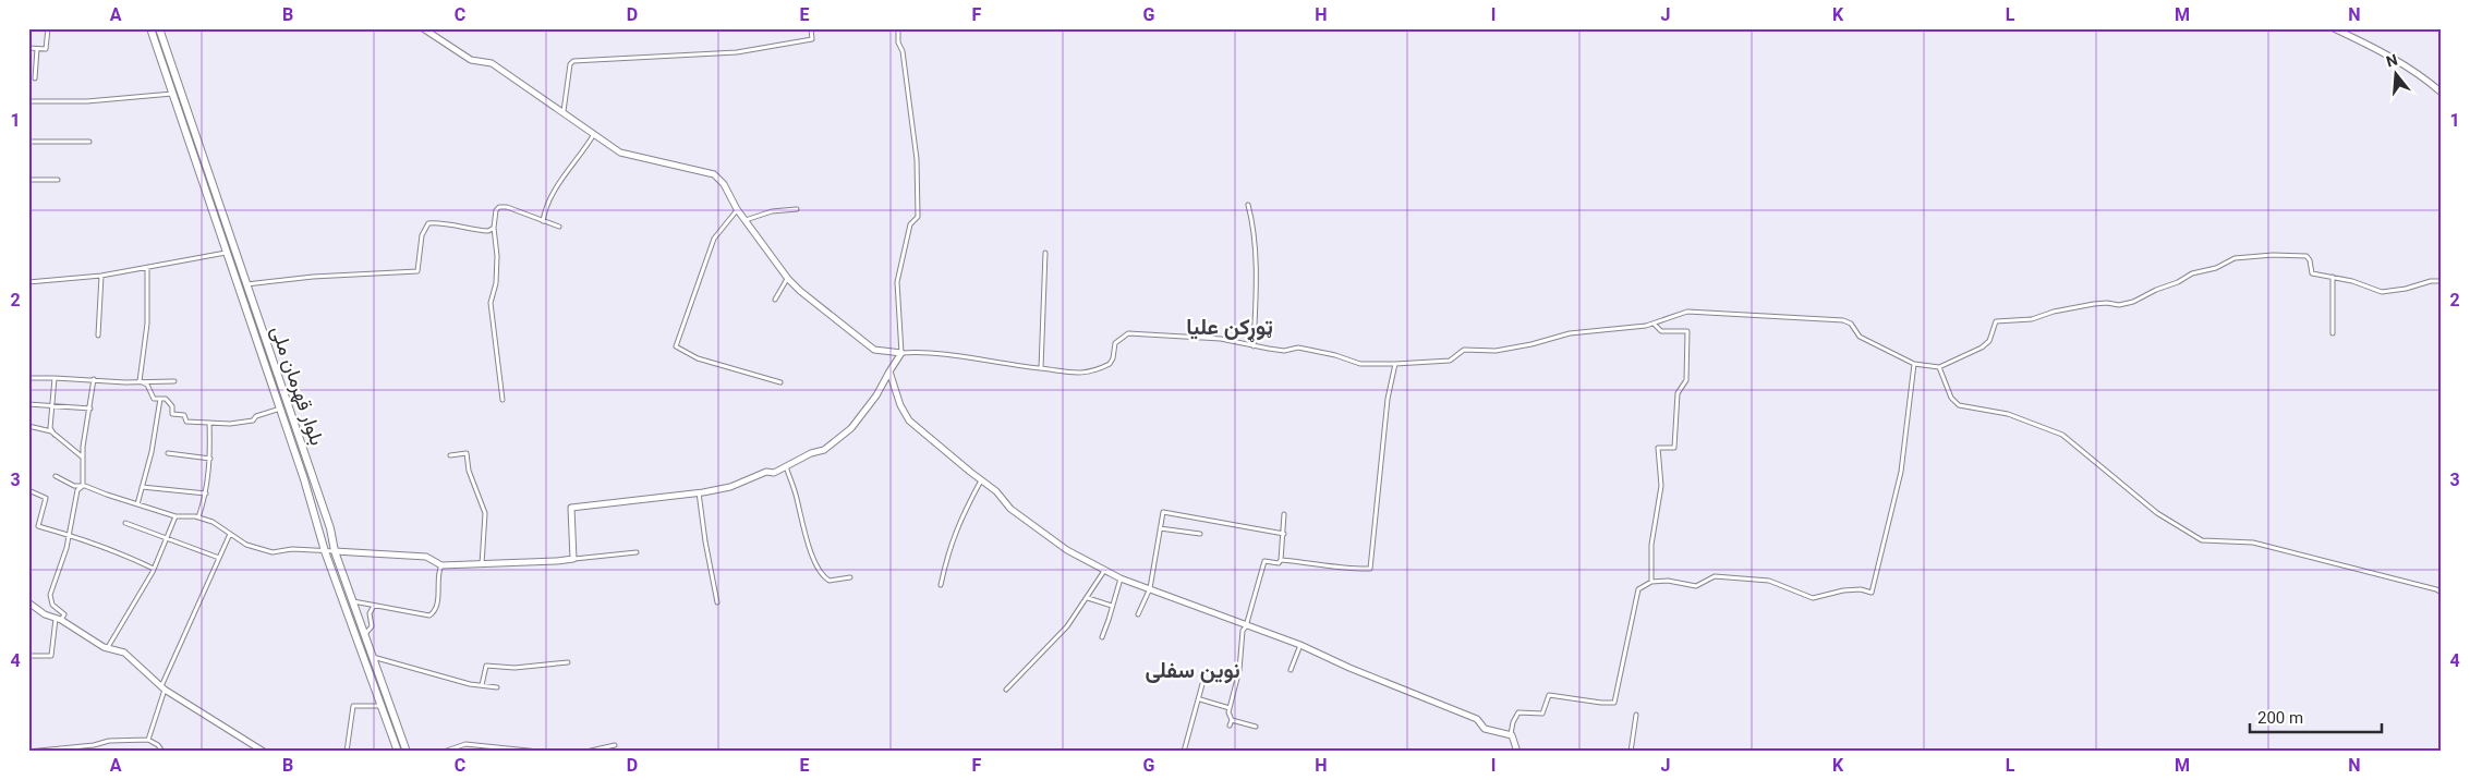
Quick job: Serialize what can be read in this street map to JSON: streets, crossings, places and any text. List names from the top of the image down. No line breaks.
{"streets":{"highway":["بلوار قهرمان ملی"]},"districts":["ټوړکن علیا","نوین سفلى"],"scale_bar":"200 m","north":"top","grid":{"columns":["A","B","C","D","E","F","G","H","I","J","K","L","M","N"],"rows":["1","2","3","4"]}}
